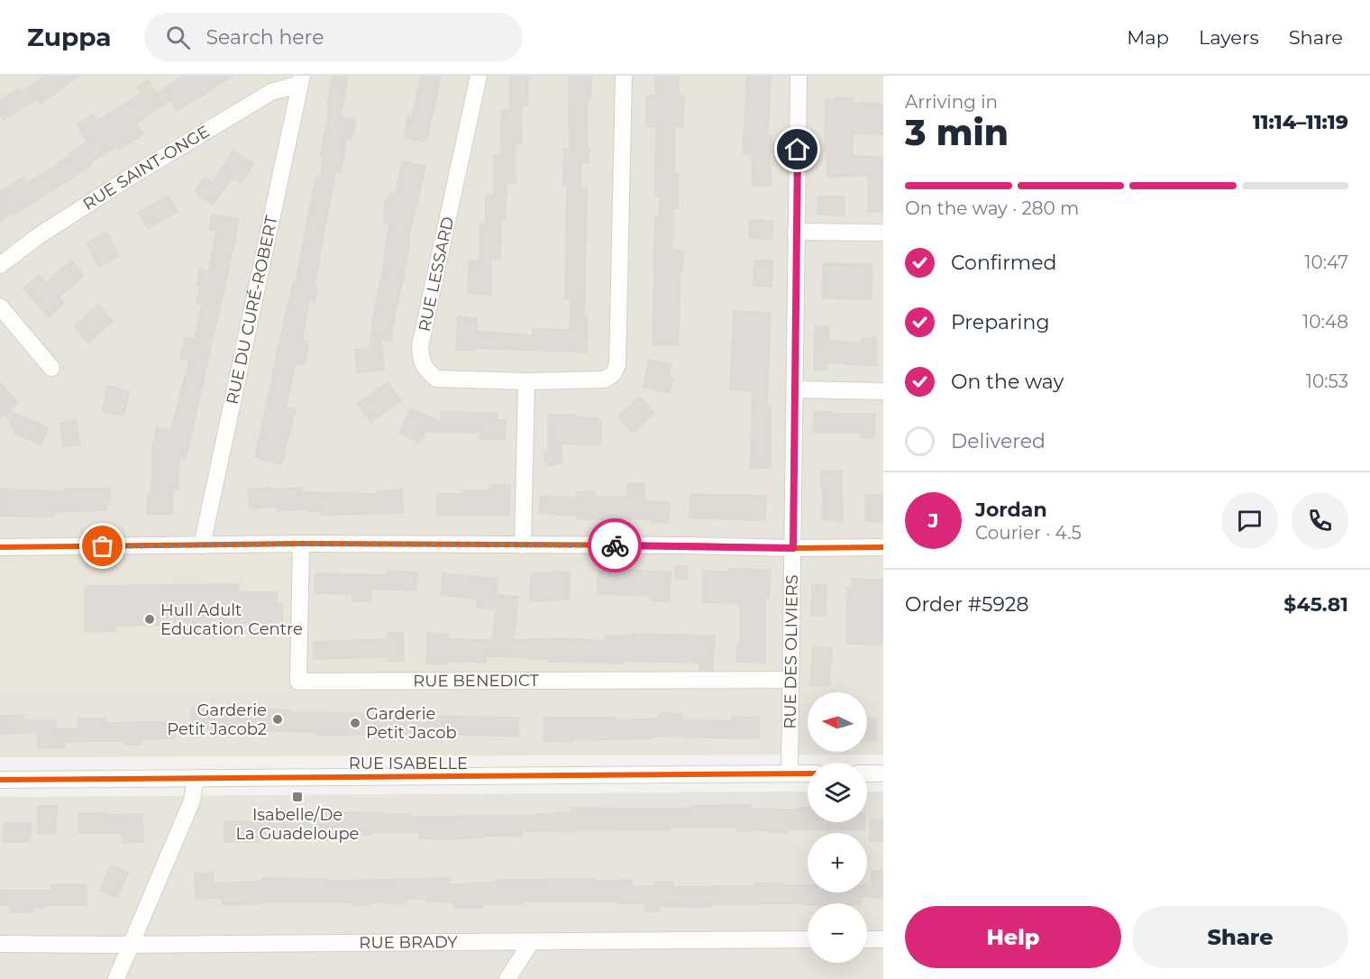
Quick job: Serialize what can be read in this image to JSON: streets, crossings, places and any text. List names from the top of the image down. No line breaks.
{"streets":{"street":["RUE SAINT-ONGE","RUE LESSARD","RUE DU CURÉ-ROBERT","RUE DES OLIVIERS","RUE BENEDICT","RUE ISABELLE","RUE BRADY"]},"crossings":[["RUE SAINT-ONGE","RUE DU CURÉ-ROBERT"],["RUE DES OLIVIERS","RUE BENEDICT"],["RUE DES OLIVIERS","RUE ISABELLE"]],"places":{"other":["Hull Adult Education Centre","Garderie Petit Jacob2","Garderie Petit Jacob"],"transit":["Isabelle/De La Guadeloupe"]},"north":"left","page":{"header":"Zuppa","search":"Search here","nav":["Map","Layers","Share"],"heading":["3 min","Arriving in","11:14–11:19"],"panel":["Jordan","Courier · 4.5","Order #5928","$45.81"],"bar":"On the way · 280 m","list":[["Confirmed","10:47"],["Preparing","10:48"],["On the way","10:53"],"Delivered"],"round":"J","map_buttons":["+","−"],"buttons":["Help","Share"]}}
